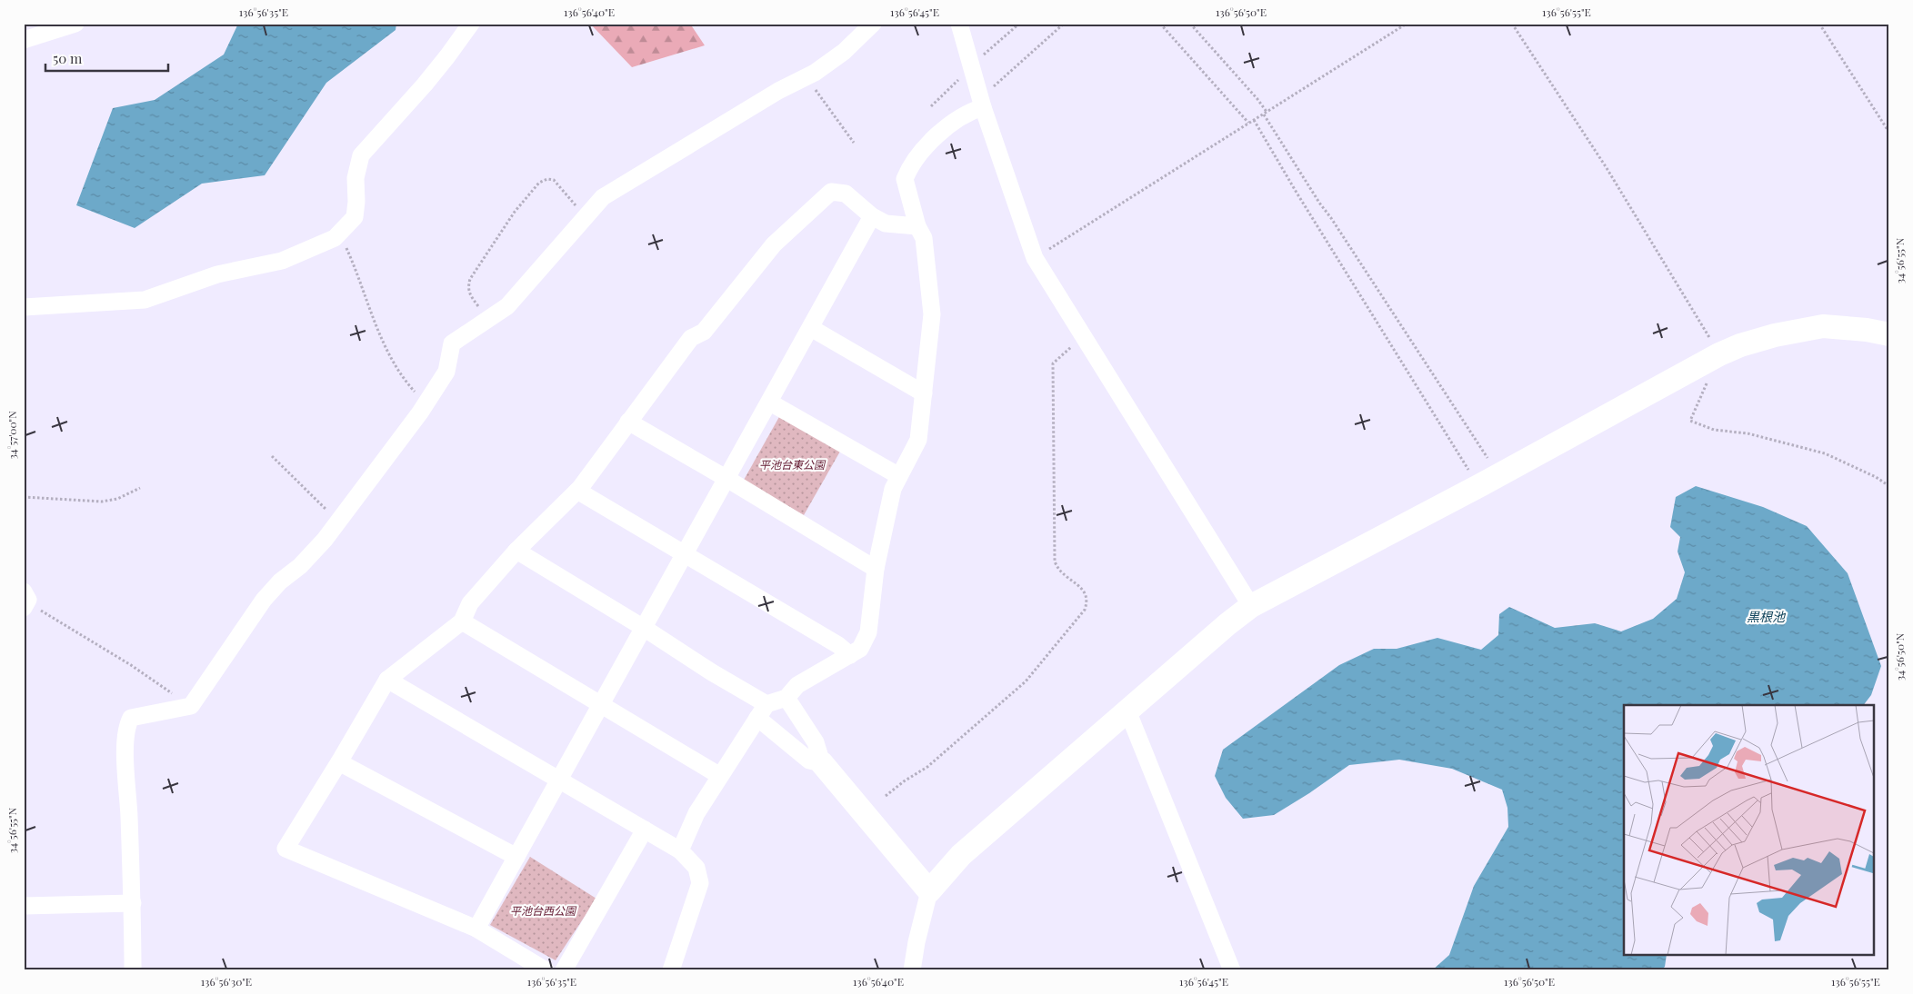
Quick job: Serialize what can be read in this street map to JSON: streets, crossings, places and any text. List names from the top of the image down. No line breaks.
{"water":["黒根池"],"parks":["平池台東公園","平池台西公園"],"scale_bar":"50 m","coordinates":["136°56'35\"E","136°56'40\"E","136°56'45\"E","136°56'50\"E","136°56'55\"E","34°56'55\"N","34°57'00\"N","34°56'50\"N","136°56'30\"E"]}
